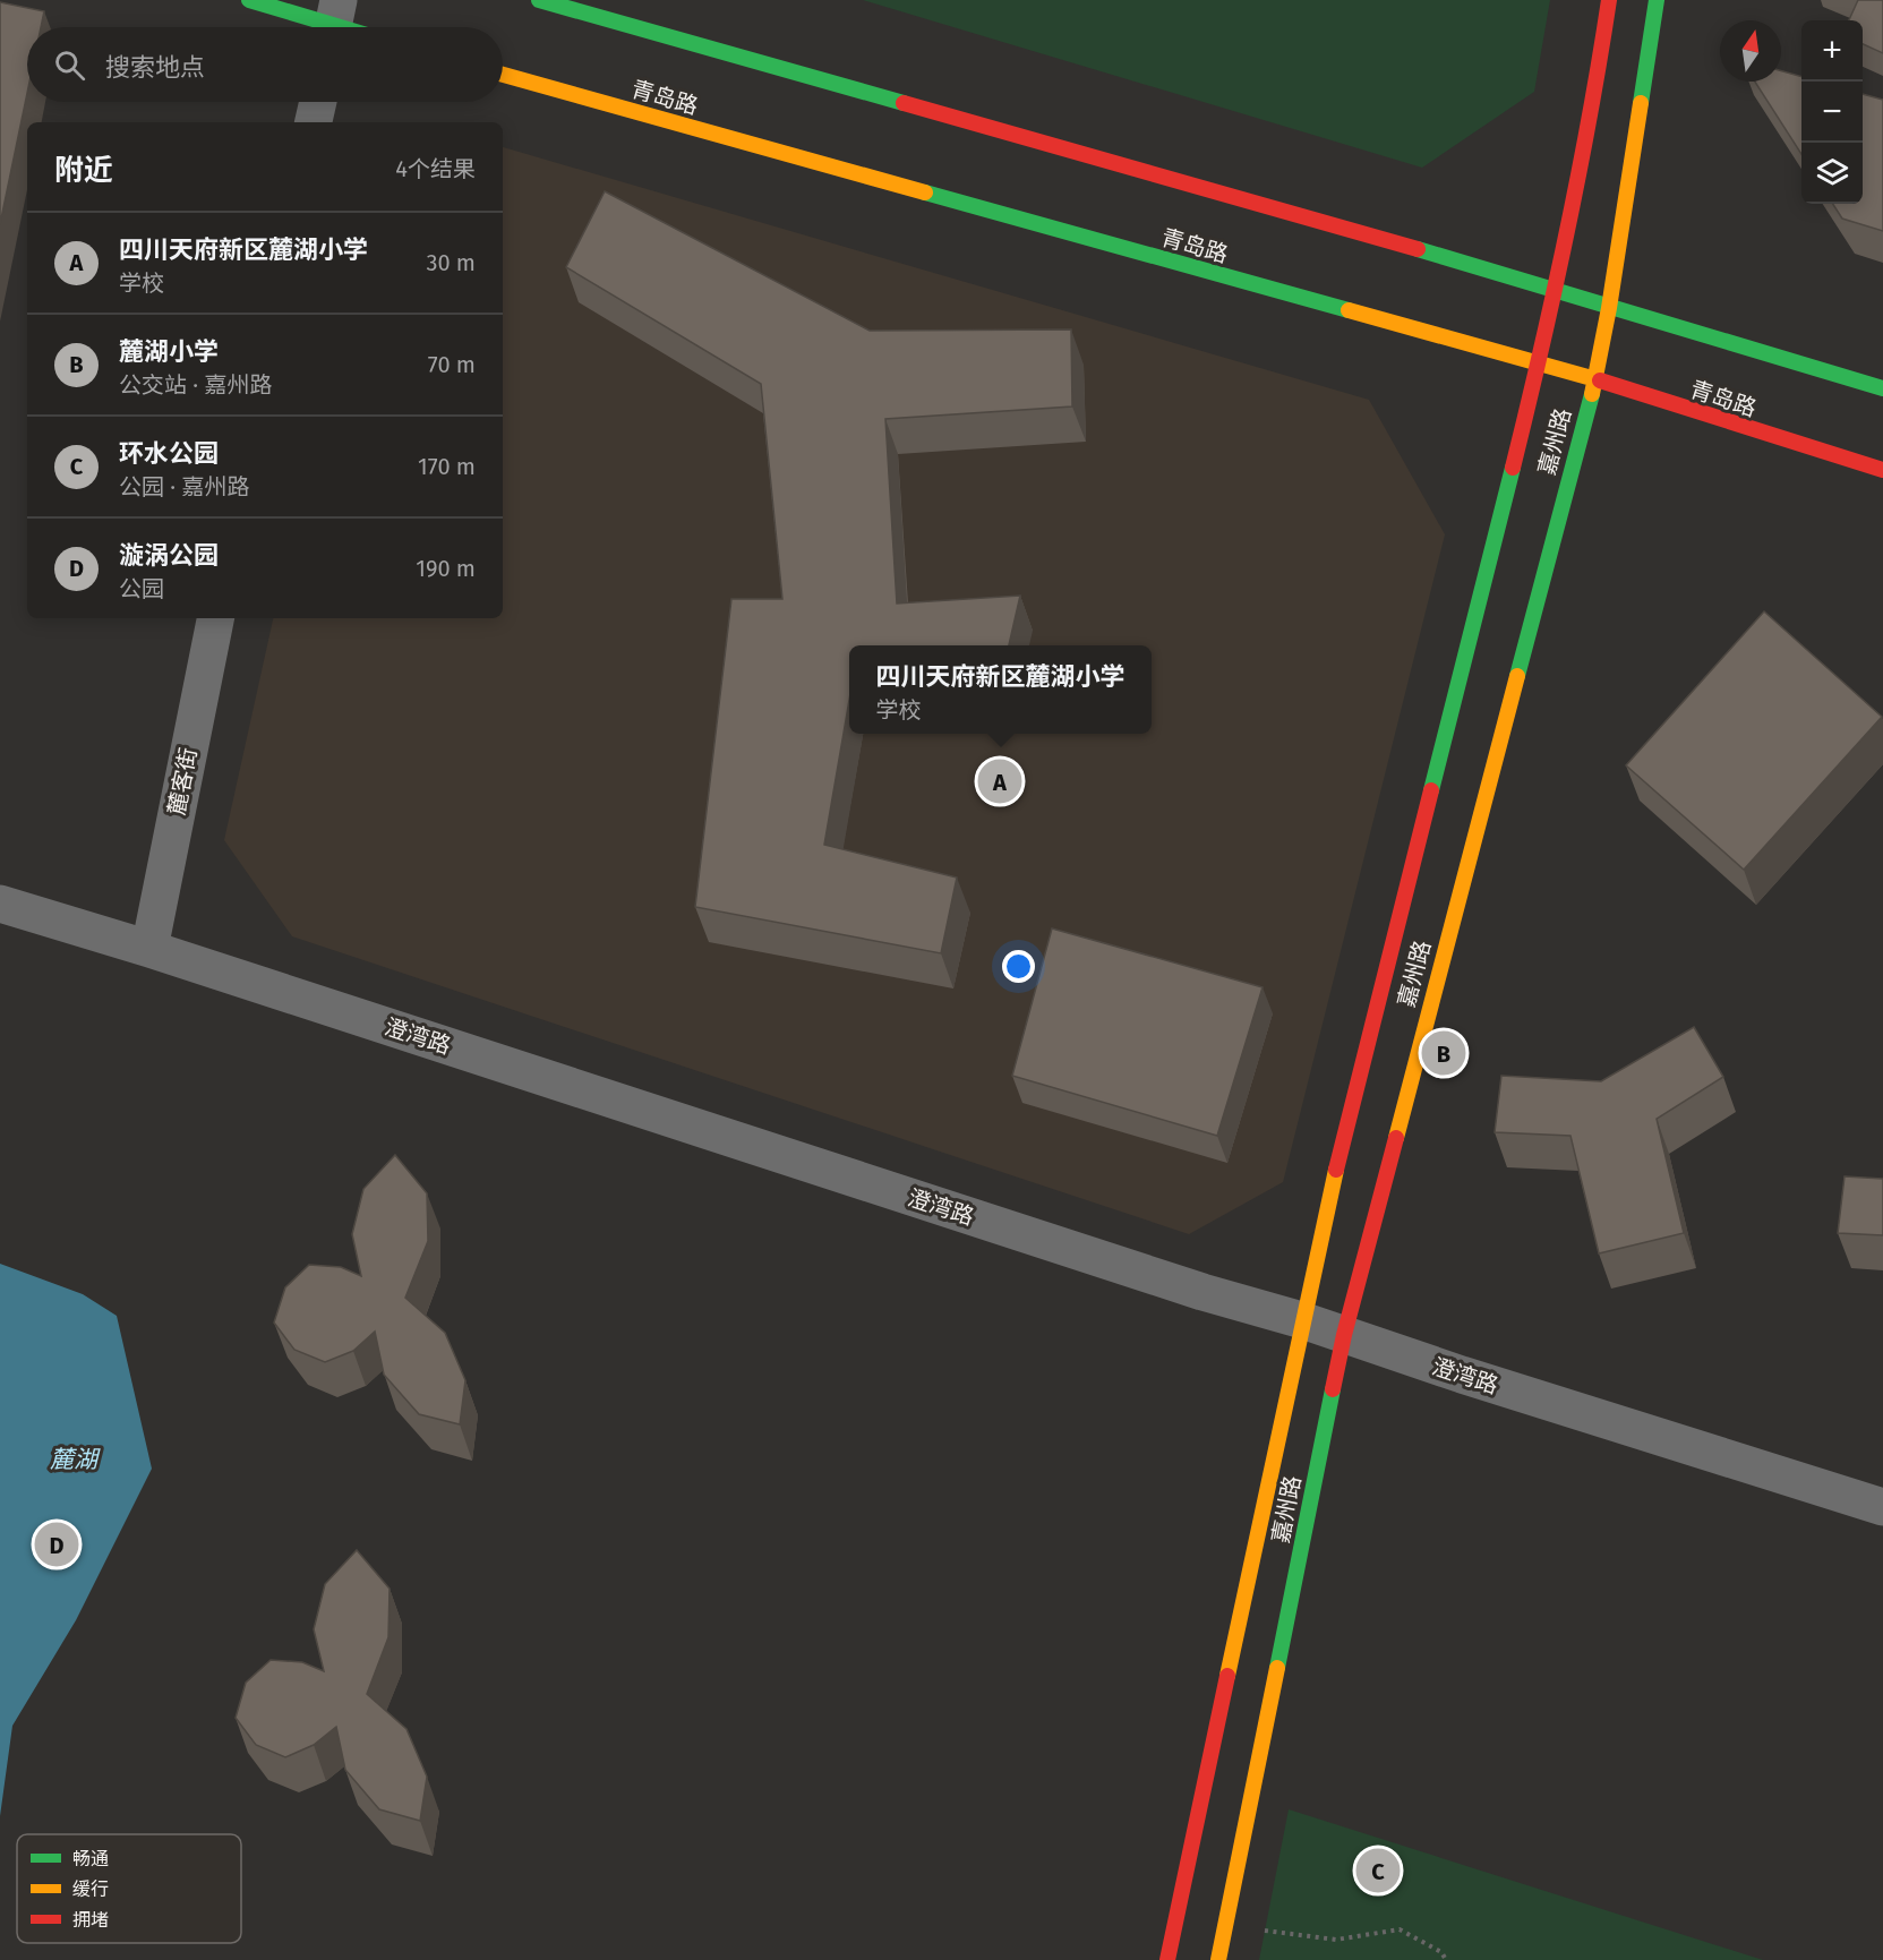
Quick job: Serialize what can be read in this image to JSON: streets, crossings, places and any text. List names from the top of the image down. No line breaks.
{"streets":{"street":["青岛路","嘉州路","麓客街","澄湾路"]},"crossings":[["青岛路","嘉州路"],["嘉州路","澄湾路"],["麓客街","澄湾路"]],"water":["麓湖"],"legend":["畅通","缓行","拥堵"],"north":"top","page":{"map_buttons":["+","−"],"search":"搜索地点","heading":["附近","4个结果"],"list":[{"mark":"A","name":"四川天府新区麓湖小学","note":"学校","value":"30 m"},{"mark":"B","name":"麓湖小学","note":"公交站 · 嘉州路","value":"70 m"},{"mark":"C","name":"环水公园","note":"公园 · 嘉州路","value":"170 m"},{"mark":"D","name":"漩涡公园","note":"公园","value":"190 m"}],"popup":["四川天府新区麓湖小学","学校"],"pins":["A","B","D","C"]}}
